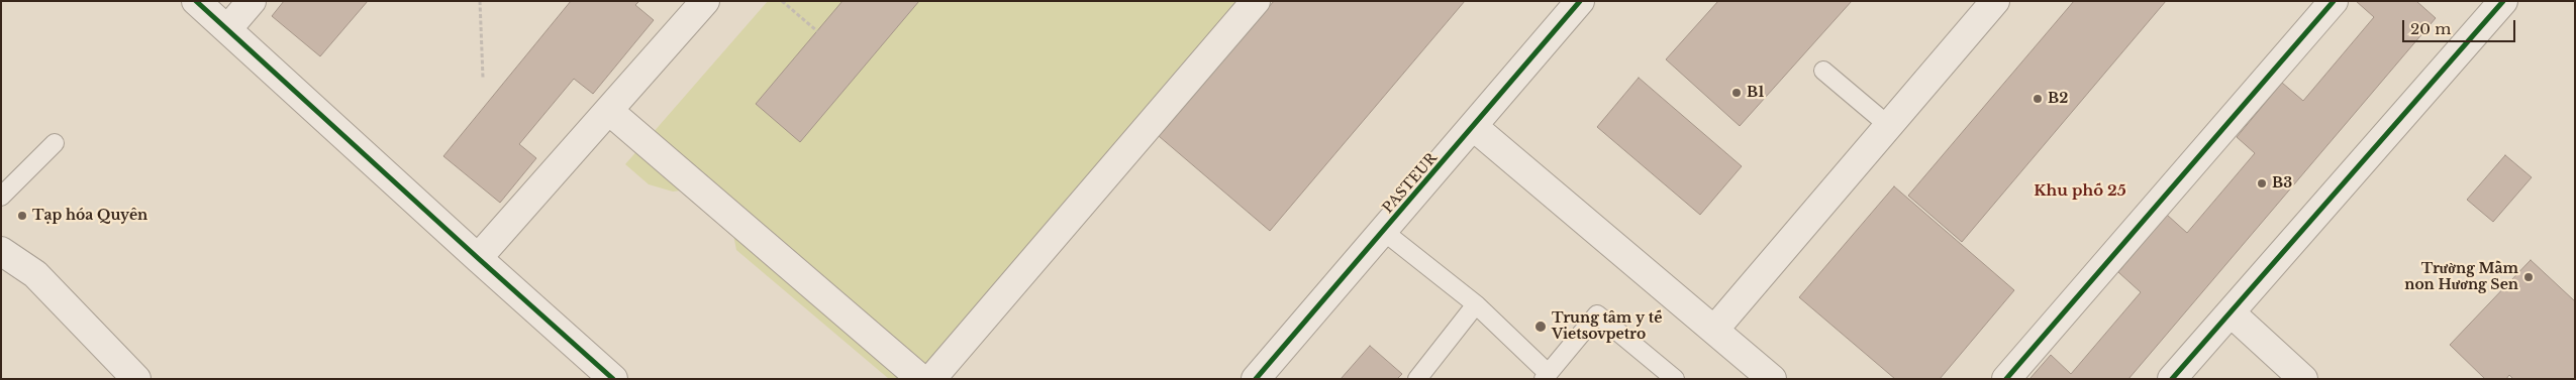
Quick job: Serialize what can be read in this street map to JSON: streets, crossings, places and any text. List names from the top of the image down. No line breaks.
{"streets":{"street":["PASTEUR"]},"districts":["Khu phố 25"],"places":["B1","B2","B3","Tạp hóa Quyên","Trường Mầm non Hương Sen","Trung tâm y tế Vietsovpetro"],"scale_bar":"20 m"}
